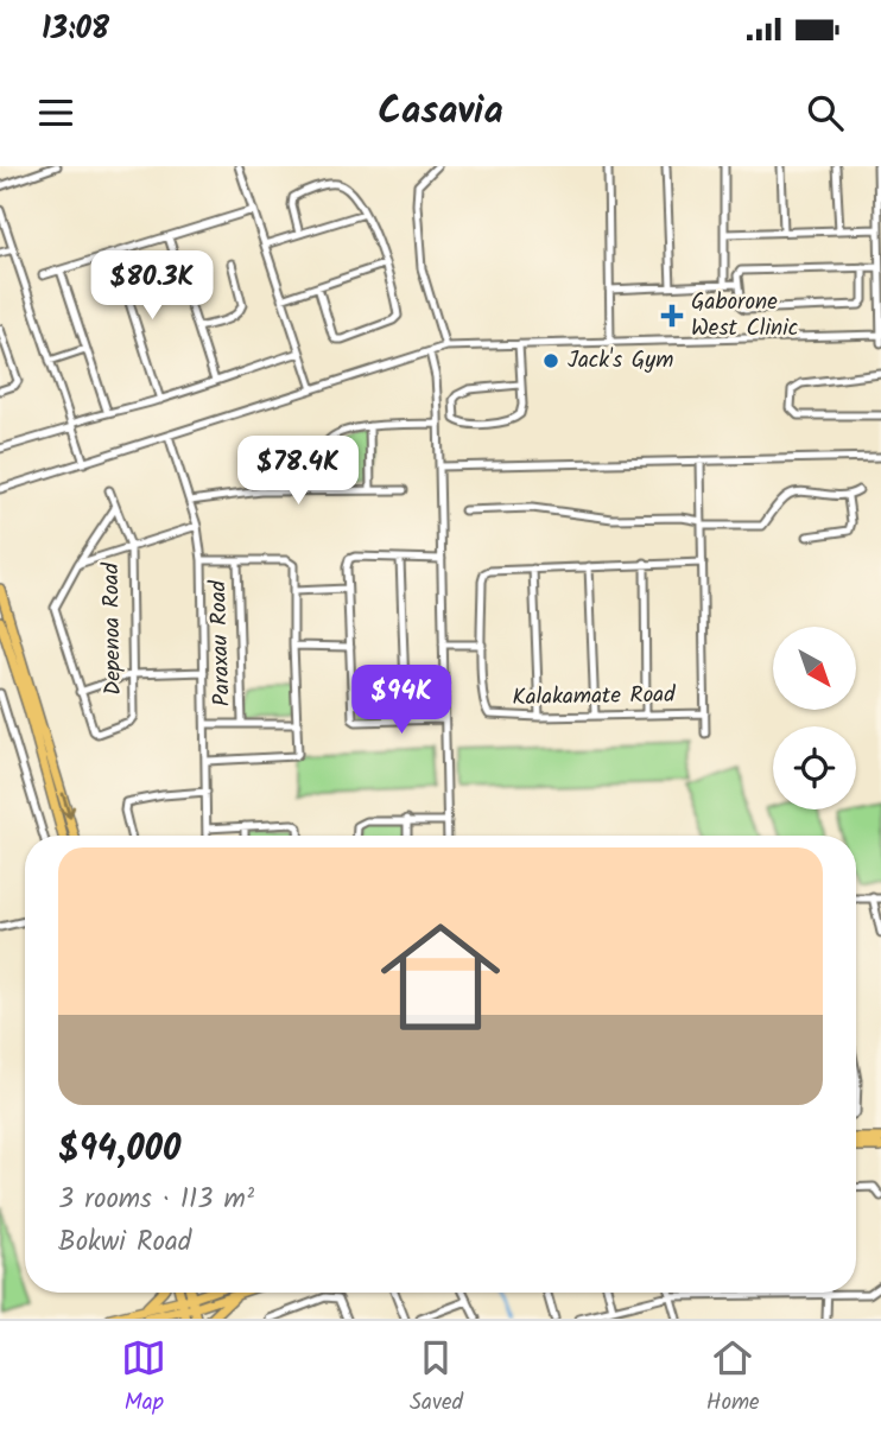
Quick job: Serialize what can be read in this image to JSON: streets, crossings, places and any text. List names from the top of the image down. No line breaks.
{"streets":{"street":["Depenoa Road","Paraxau Road","Kalakamate Road"]},"places":{"health":["Gaborone West Clinic"],"other":["Jack's Gym"]},"north":"bottom right","page":{"status":"13:08","header":"Casavia","price":["$80.3K","$78.4K","$94K"],"list":[{"name":"$94,000","note":"3 rooms · 113 m² · Bokwi Road"}],"tabs":["Map","Saved","Home"]}}
